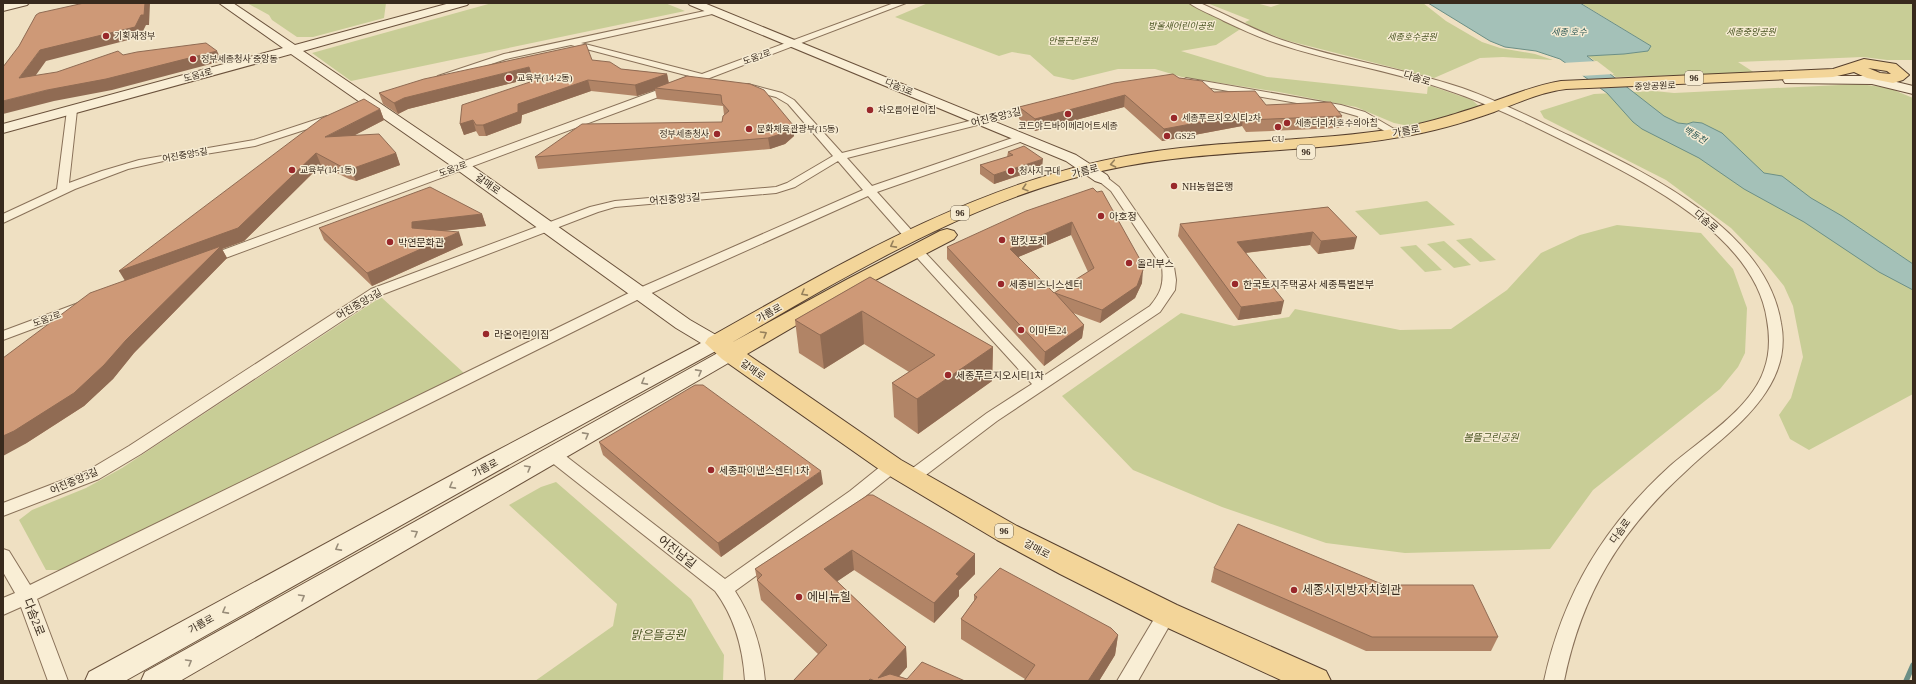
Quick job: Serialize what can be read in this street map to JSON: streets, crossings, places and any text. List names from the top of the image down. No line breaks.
{"streets":{"main road":["96","중앙공원로","가름로","갈매로"],"street":["도움2로","도움4로","다솜로","다솜3로","어진중앙3길","어진중앙5길","어진남길","다솜2로"]},"crossings":[["도움2로","다솜3로"],["도움2로","갈매로"],["도움4로","갈매로"],["다솜로","중앙공원로"],["다솜로","가름로"],["96","중앙공원로"],["중앙공원로","가름로"],["다솜3로","어진중앙3길"],["다솜3로","가름로"],["어진중앙3길","갈매로"],["가름로","갈매로"],["가름로","어진남길"]],"water":["세종 호수","백동천"],"parks":["방울새어린이공원","세종중앙공원","세종호수공원","안뜰근린공원","봄뜰근린공원","맑은뜰공원"],"places":["기획재정부","정부세종청사 중앙동","교육부(14-2동)","차오름어린이집","코드야드바이메리어트세종","세종푸르지오시티2차","세종더리치호수의아침","CU","문화체육관광부(15동)","정부세종청사","GS25","교육부(14-1동)","청사지구대","NH농협은행","아호정","팜킷포케","박연문화관","올리부스","세종비즈니스센터","한국토지주택공사 세종특별본부","이마트24","라온어린이집","세종푸르지오시티1차","세종파이낸스센터 1차","세종시지방자치회관","에비뉴힐"]}
